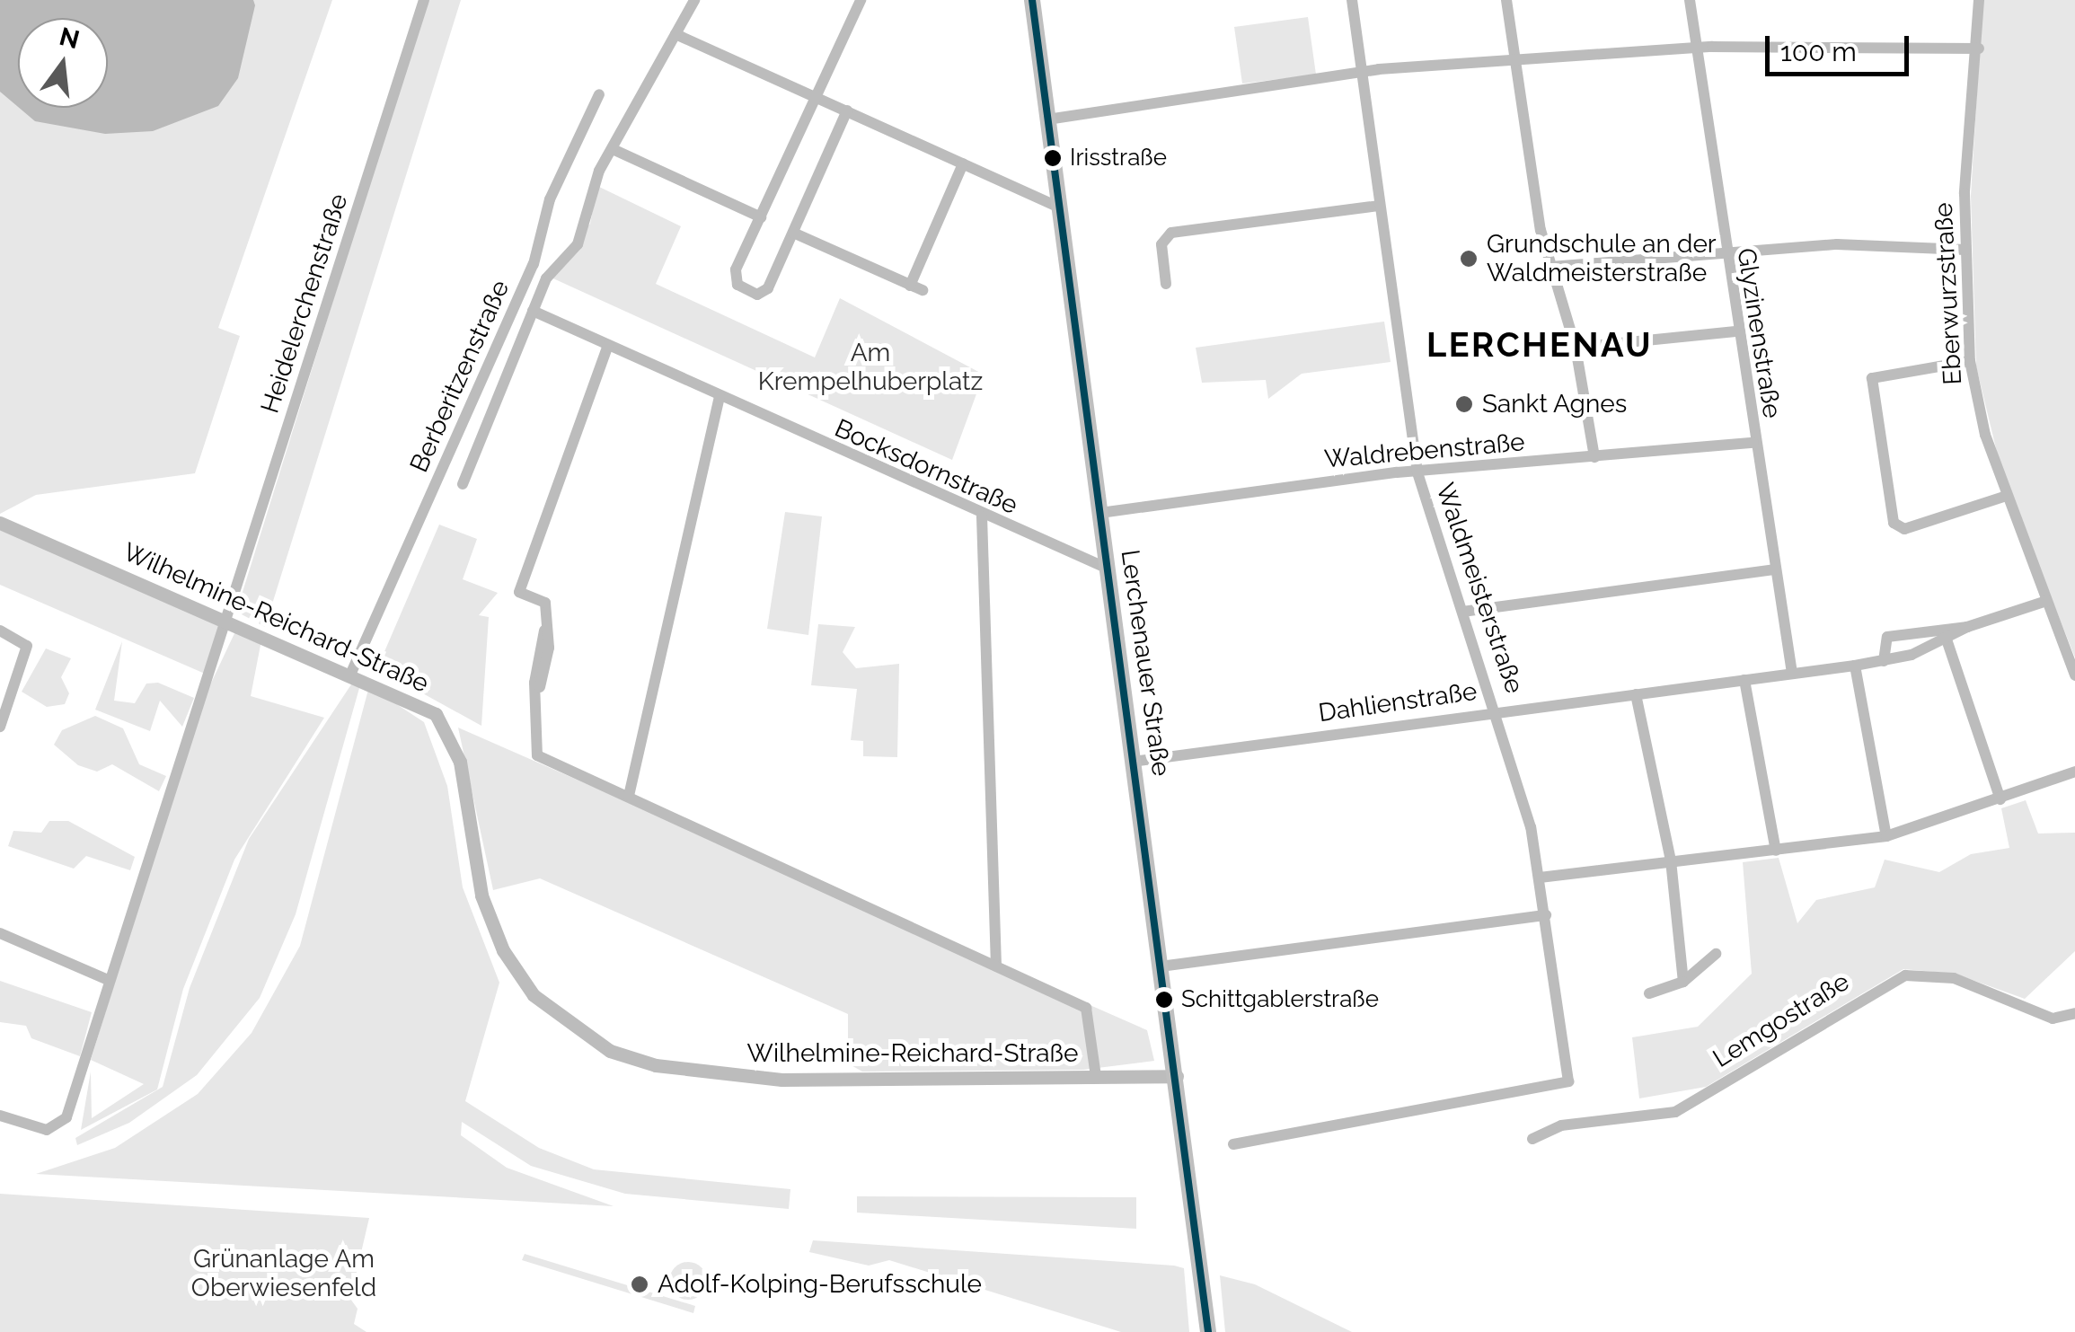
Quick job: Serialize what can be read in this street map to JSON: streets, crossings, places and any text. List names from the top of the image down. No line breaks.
{"streets":{"main road":["Lerchenauer Straße"],"street":["Eberwurzstraße","Heidelerchenstraße","Glyzinenstraße","Berberitzenstraße","Waldrebenstraße","Bocksdornstraße","Waldmeisterstraße","Wilhelmine-Reichard-Straße","Dahlienstraße","Lemgostraße"]},"crossings":[["Eberwurzstraße","Dahlienstraße"],["Heidelerchenstraße","Wilhelmine-Reichard-Straße"],["Glyzinenstraße","Waldrebenstraße"],["Glyzinenstraße","Dahlienstraße"],["Berberitzenstraße","Bocksdornstraße"],["Berberitzenstraße","Wilhelmine-Reichard-Straße"],["Waldrebenstraße","Waldmeisterstraße"],["Waldrebenstraße","Lerchenauer Straße"],["Bocksdornstraße","Lerchenauer Straße"],["Waldmeisterstraße","Dahlienstraße"],["Wilhelmine-Reichard-Straße","Lerchenauer Straße"],["Lerchenauer Straße","Dahlienstraße"]],"districts":["LERCHENAU"],"parks":["Am Krempelhuberplatz","Grünanlage Am Oberwiesenfeld"],"places":["Irisstraße","Grundschule an der Waldmeisterstraße","Sankt Agnes","Schittgablerstraße","Adolf-Kolping-Berufsschule"],"scale_bar":"100 m","north":"top"}
